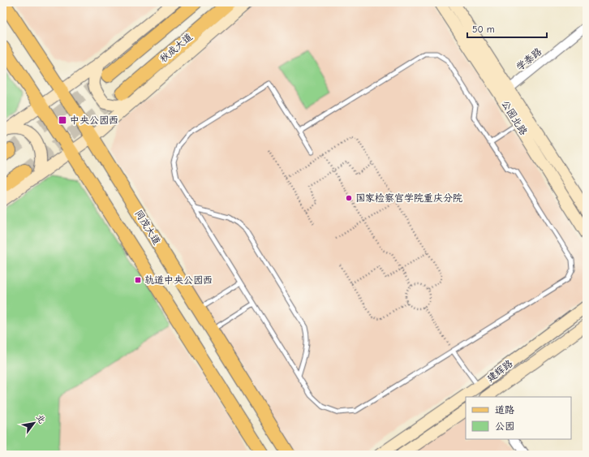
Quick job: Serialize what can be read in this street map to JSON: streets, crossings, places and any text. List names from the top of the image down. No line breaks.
{"streets":{"main road":["秋成大道","同茂大道"],"street":["学泰路","公园北路","建辉路"]},"crossings":[["学泰路","公园北路"]],"places":{"transit":["中央公园西","轨道中央公园西"],"other":["国家检察官学院重庆分院"]},"legend":["道路","公园"],"scale_bar":"50 m","north":"top right"}
